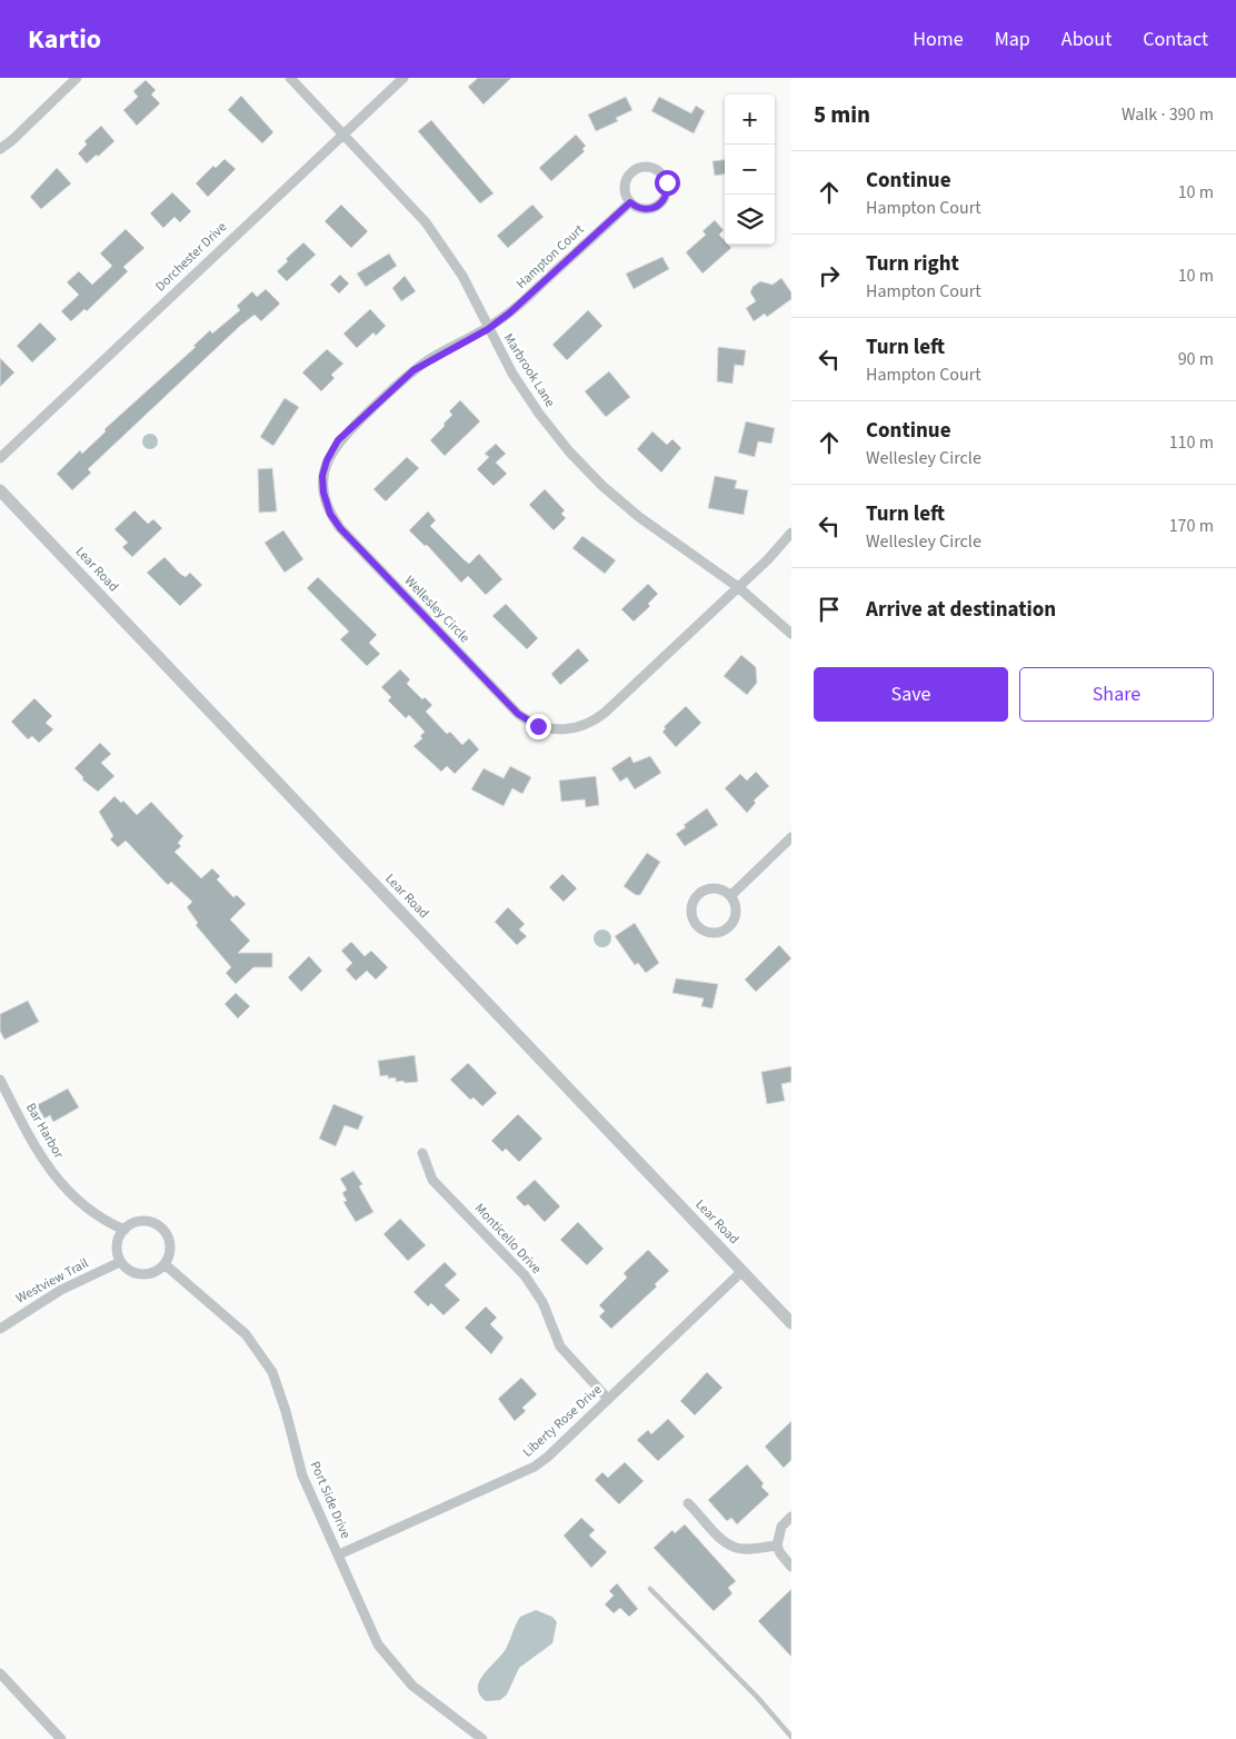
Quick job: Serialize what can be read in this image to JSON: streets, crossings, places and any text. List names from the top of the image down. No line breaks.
{"streets":{"street":["Dorchester Drive","Hampton Court","Marbrook Lane","Lear Road","Wellesley Circle","Bar Harbor","Monticello Drive","Westview Trail","Liberty Rose Drive","Port Side Drive"]},"crossings":[["Dorchester Drive","Marbrook Lane"],["Hampton Court","Marbrook Lane"],["Hampton Court","Wellesley Circle"],["Marbrook Lane","Wellesley Circle"],["Lear Road","Liberty Rose Drive"],["Bar Harbor","Westview Trail"],["Bar Harbor","Port Side Drive"],["Monticello Drive","Liberty Rose Drive"],["Westview Trail","Port Side Drive"],["Liberty Rose Drive","Port Side Drive"]],"page":{"header":"Kartio","nav":["Home","Map","About","Contact"],"heading":["5 min","Walk · 390 m"],"map_buttons":["+","−"],"list":[["Continue","Hampton Court","10 m"],["Turn right","Hampton Court","10 m"],["Turn left","Hampton Court","90 m"],["Continue","Wellesley Circle","110 m"],["Turn left","Wellesley Circle","170 m"],"Arrive at destination"],"buttons":["Save","Share"]}}
